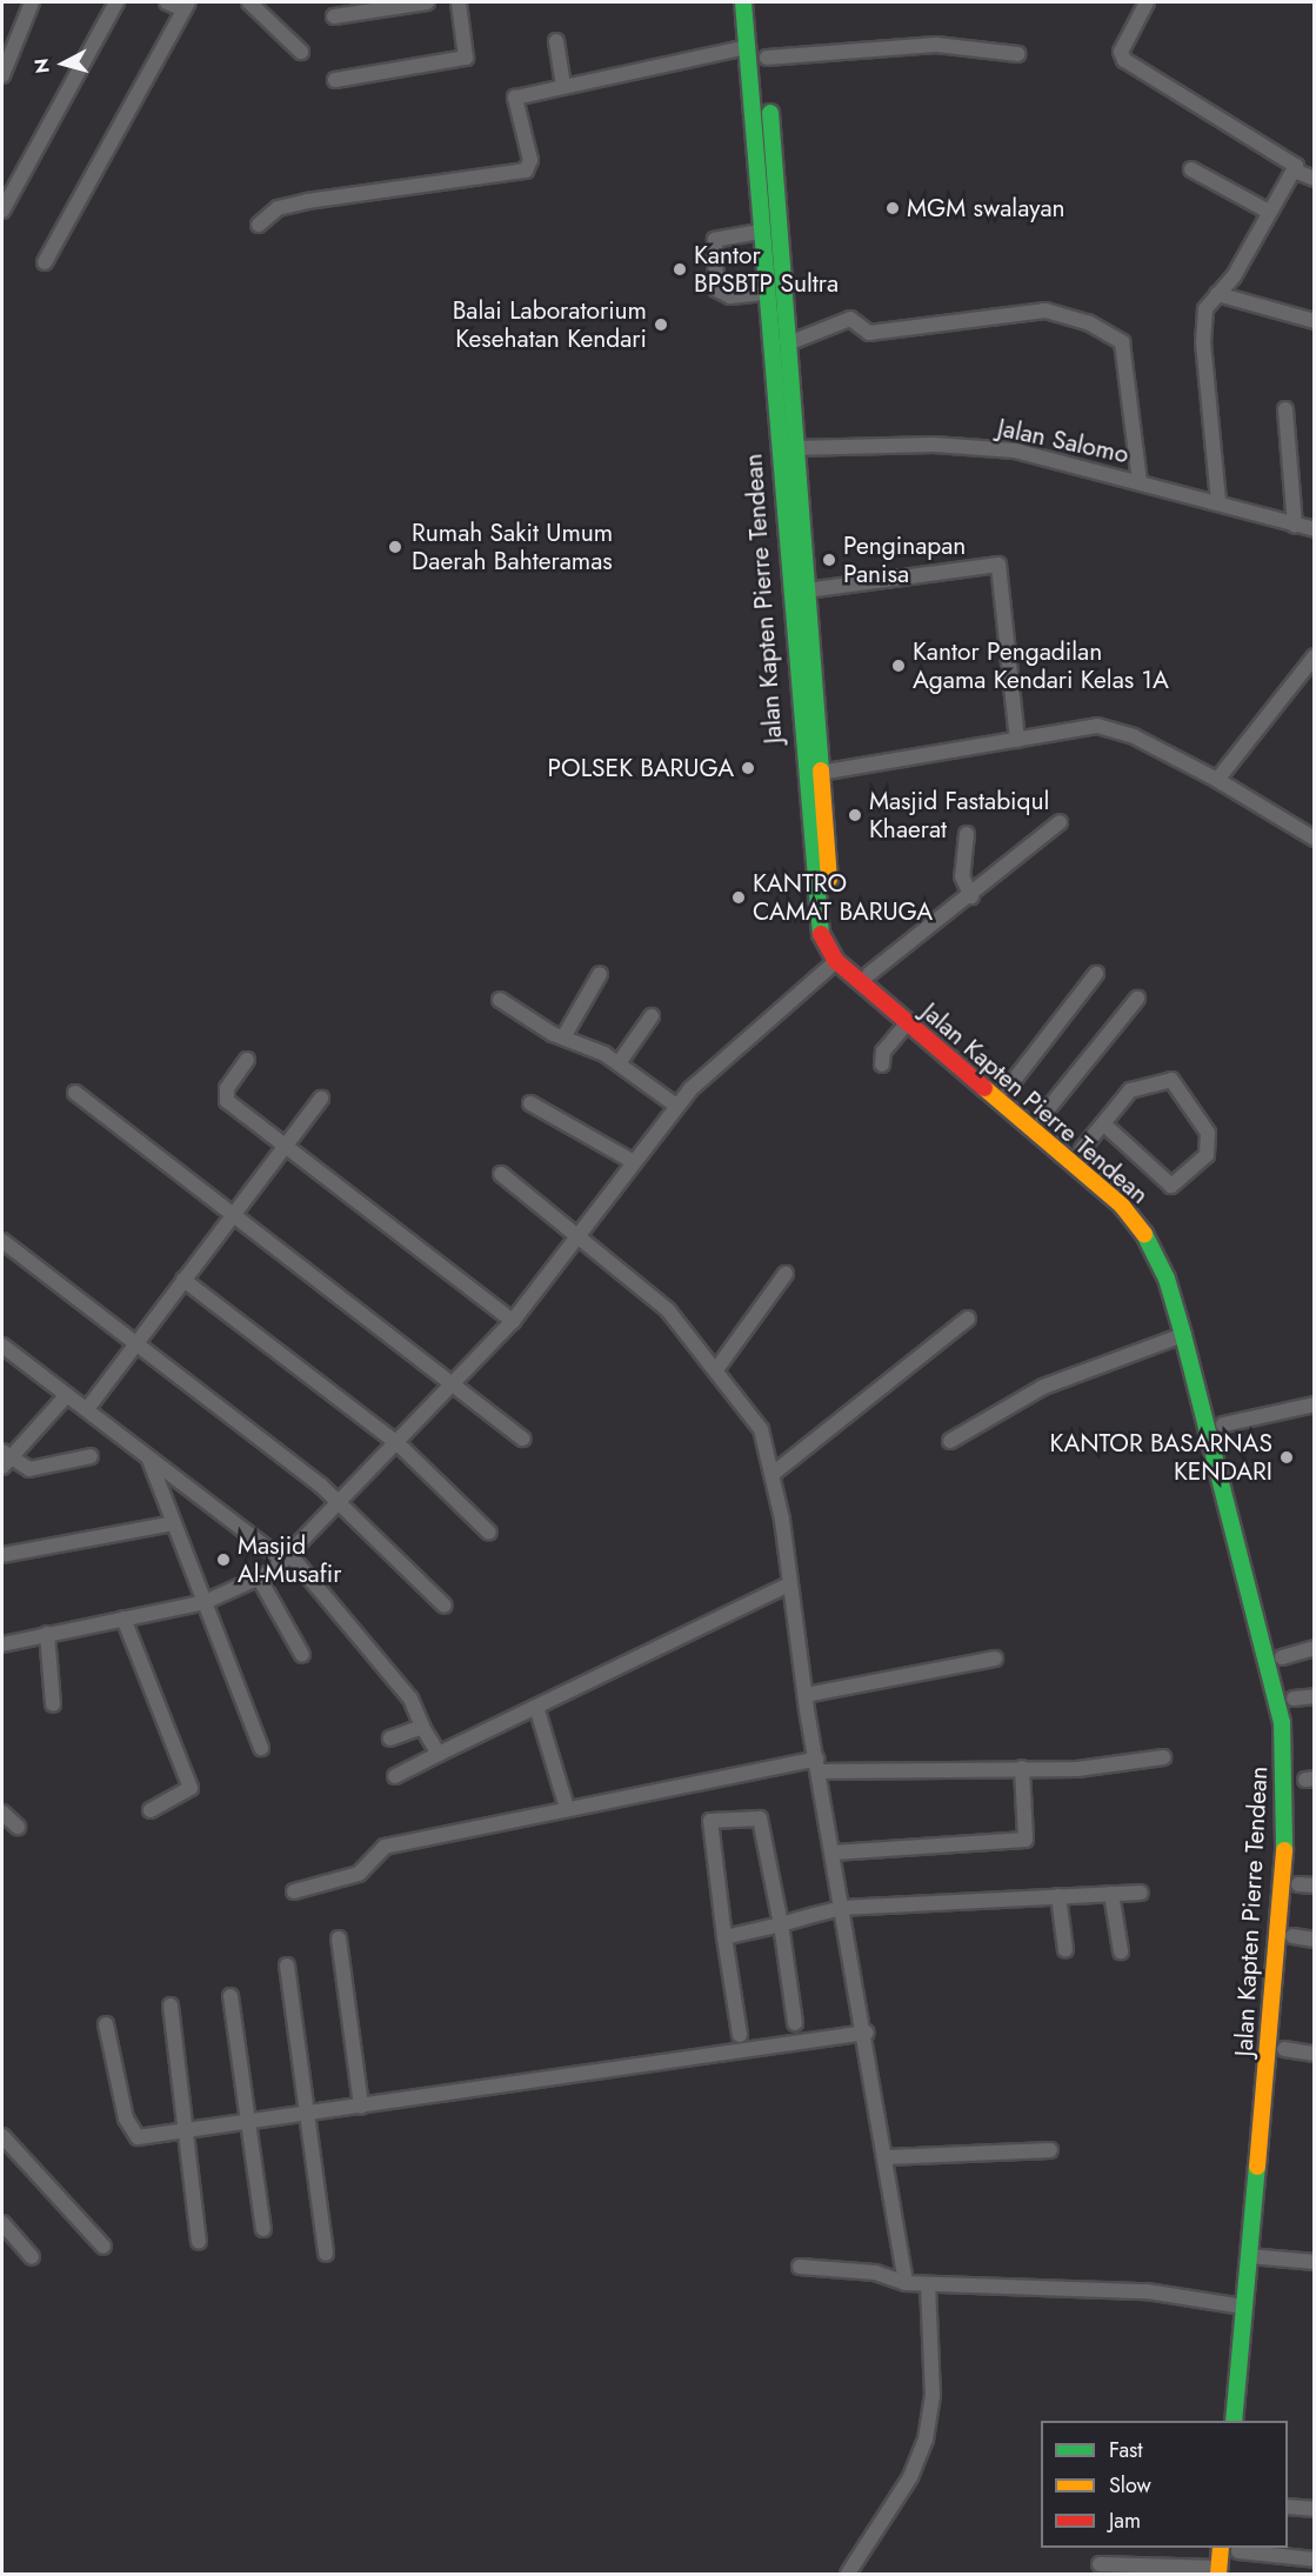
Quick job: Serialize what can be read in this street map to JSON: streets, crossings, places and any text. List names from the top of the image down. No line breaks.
{"streets":{"highway":["Jalan Kapten Pierre Tendean"],"street":["Jalan Salomo"]},"crossings":[["Jalan Salomo","Jalan Kapten Pierre Tendean"]],"places":["MGM swalayan","Kantor BPSBTP Sultra","Balai Laboratorium Kesehatan Kendari","Rumah Sakit Umum Daerah Bahteramas","Penginapan Panisa","Kantor Pengadilan Agama Kendari Kelas 1A","POLSEK BARUGA","Masjid Fastabiqul Khaerat","KANTRO CAMAT BARUGA","KANTOR BASARNAS KENDARI","Masjid Al-Musafir"],"legend":["Fast","Slow","Jam"],"north":"left"}
